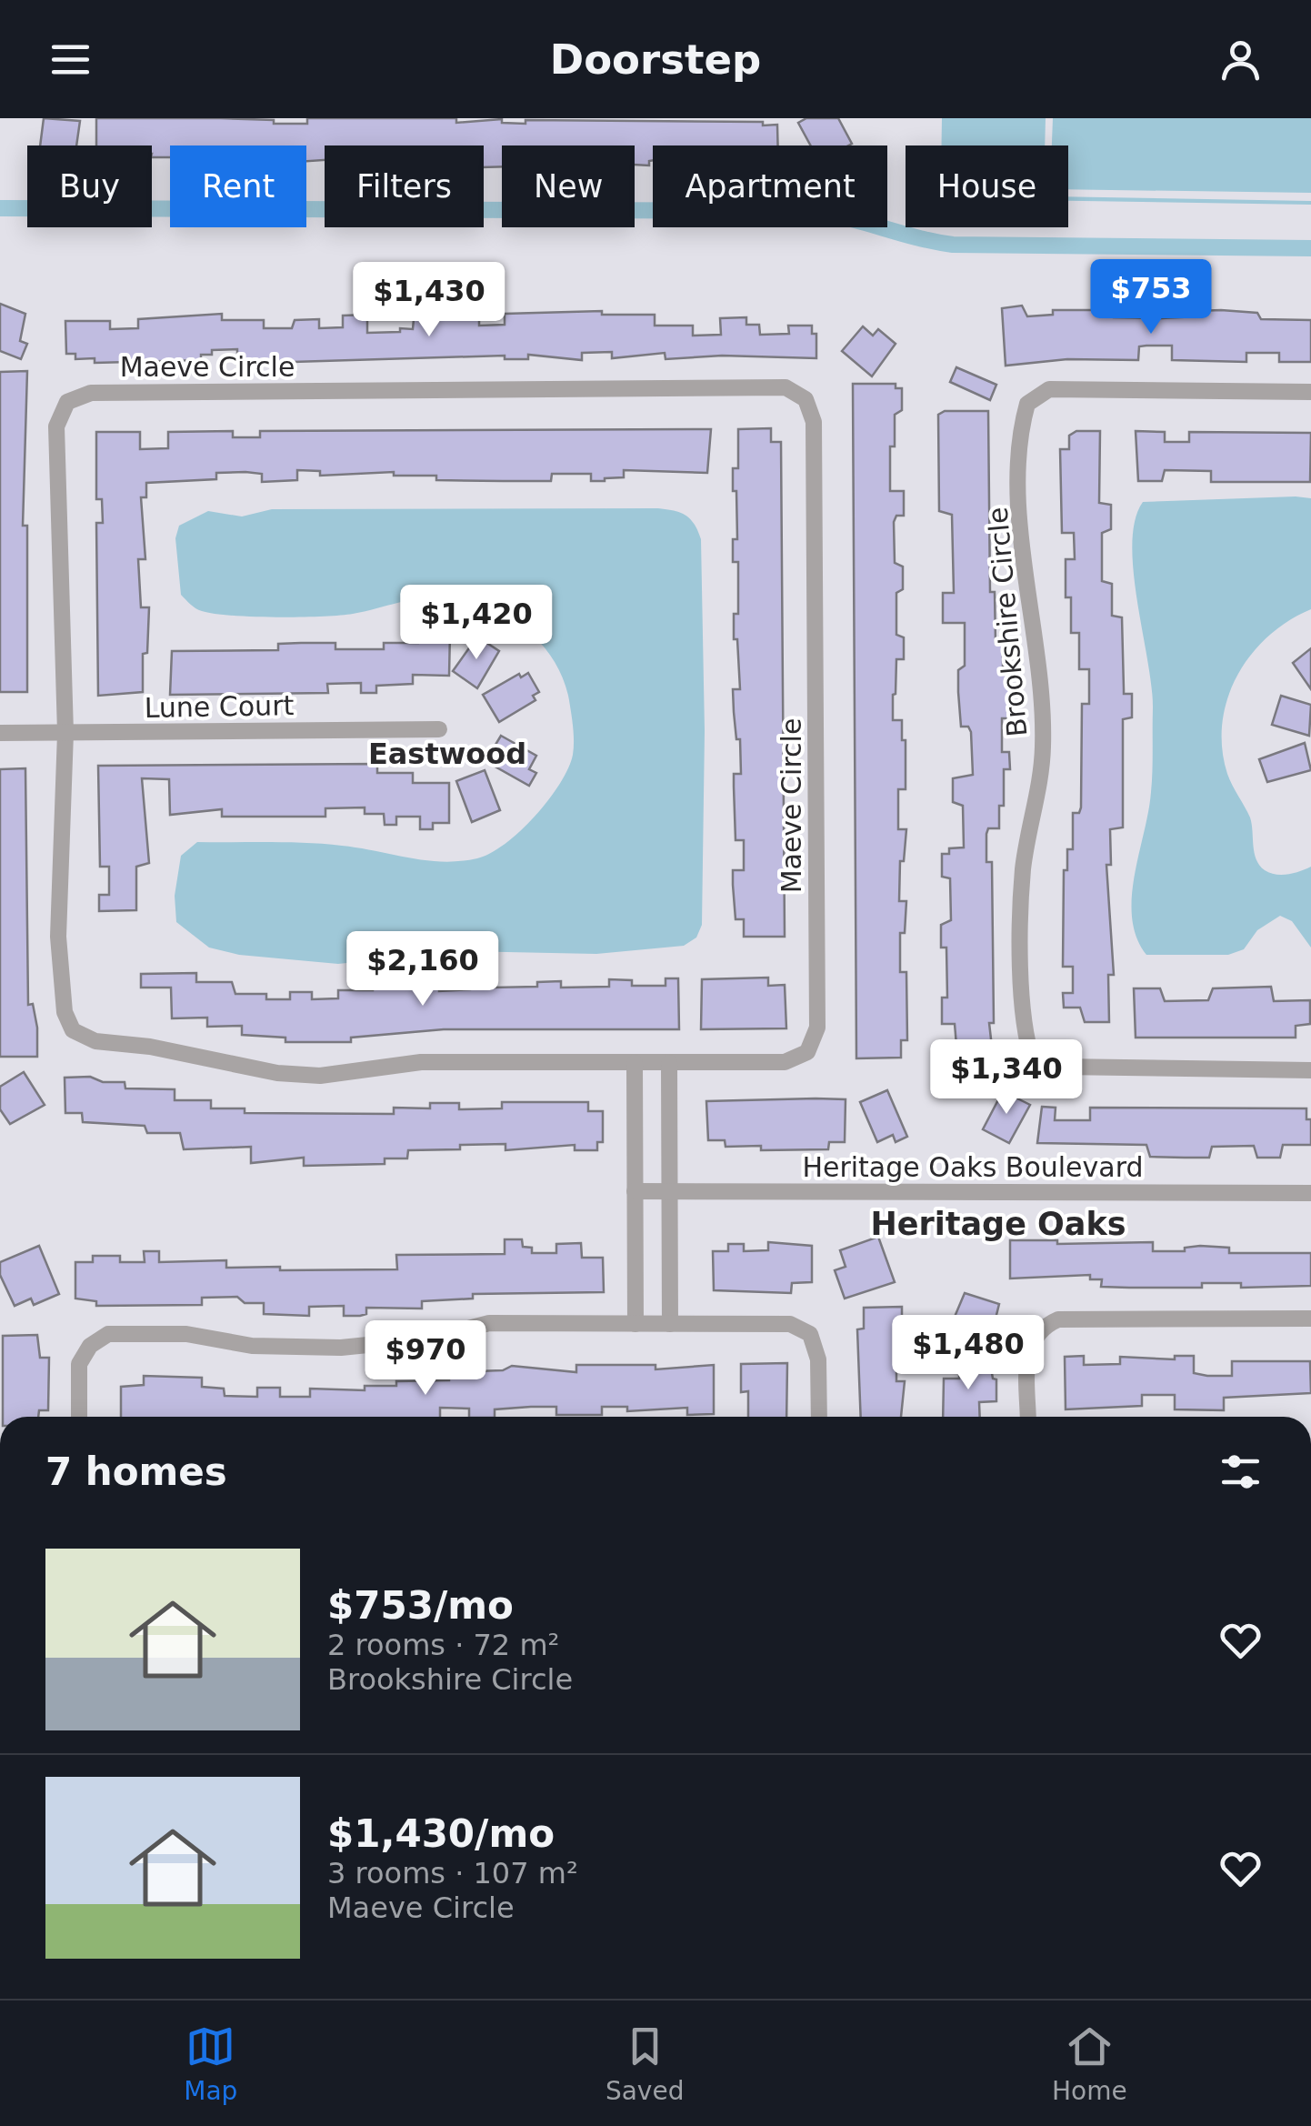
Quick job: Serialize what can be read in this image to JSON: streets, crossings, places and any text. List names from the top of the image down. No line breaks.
{"streets":{"street":["Maeve Circle","Brookshire Circle","Lune Court","Heritage Oaks Boulevard"]},"crossings":[["Maeve Circle","Lune Court"]],"districts":["Eastwood","Heritage Oaks"],"page":{"header":"Doorstep","chip":["Buy","Rent","Filters","New","Apartment","House"],"price":["$753","$1,430","$1,420","$2,160","$1,340","$1,480","$970"],"heading":"7 homes","list":[{"name":"$753/mo","note":"2 rooms · 72 m² · Brookshire Circle"},{"name":"$1,430/mo","note":"3 rooms · 107 m² · Maeve Circle"}],"tabs":["Map","Saved","Home"]}}
